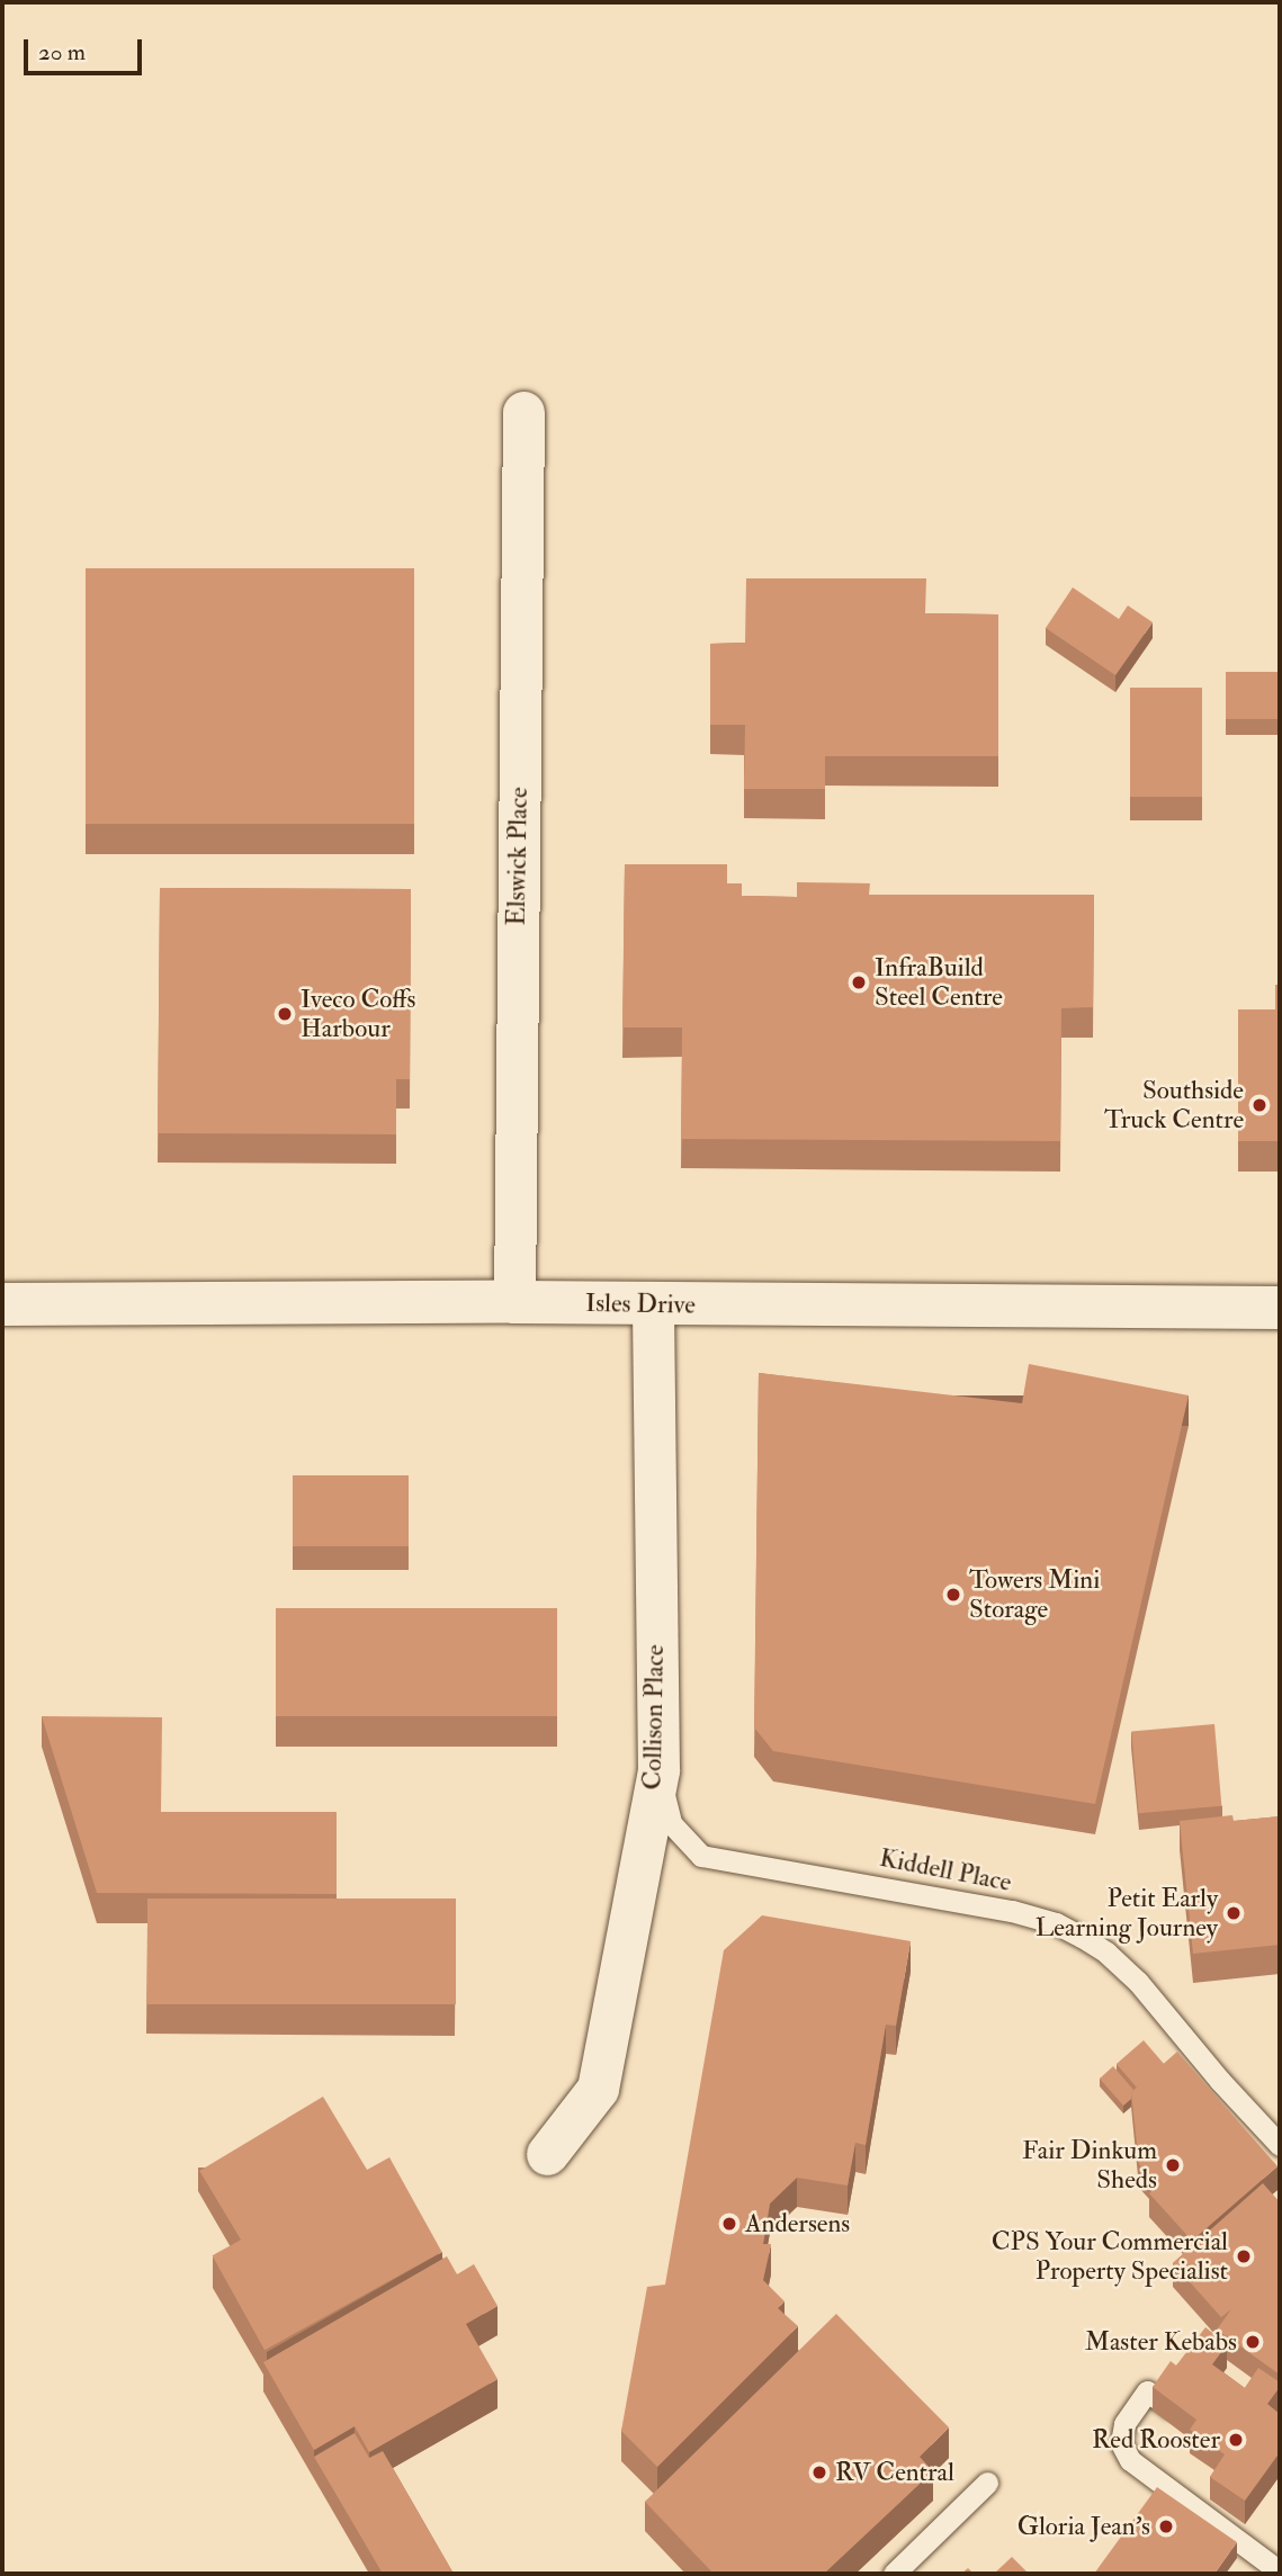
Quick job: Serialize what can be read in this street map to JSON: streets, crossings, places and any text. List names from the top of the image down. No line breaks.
{"streets":{"street":["Elswick Place","Isles Drive","Collison Place"],"lane":["Kiddell Place"]},"crossings":[["Elswick Place","Isles Drive"],["Isles Drive","Collison Place"],["Collison Place","Kiddell Place"]],"places":["InfraBuild Steel Centre","Iveco Coffs Harbour","Southside Truck Centre","Towers Mini Storage","Petit Early Learning Journey","Fair Dinkum Sheds","Andersens","CPS Your Commercial Property Specialist","Master Kebabs","Red Rooster","RV Central","Gloria Jean's"],"scale_bar":"20 m"}
